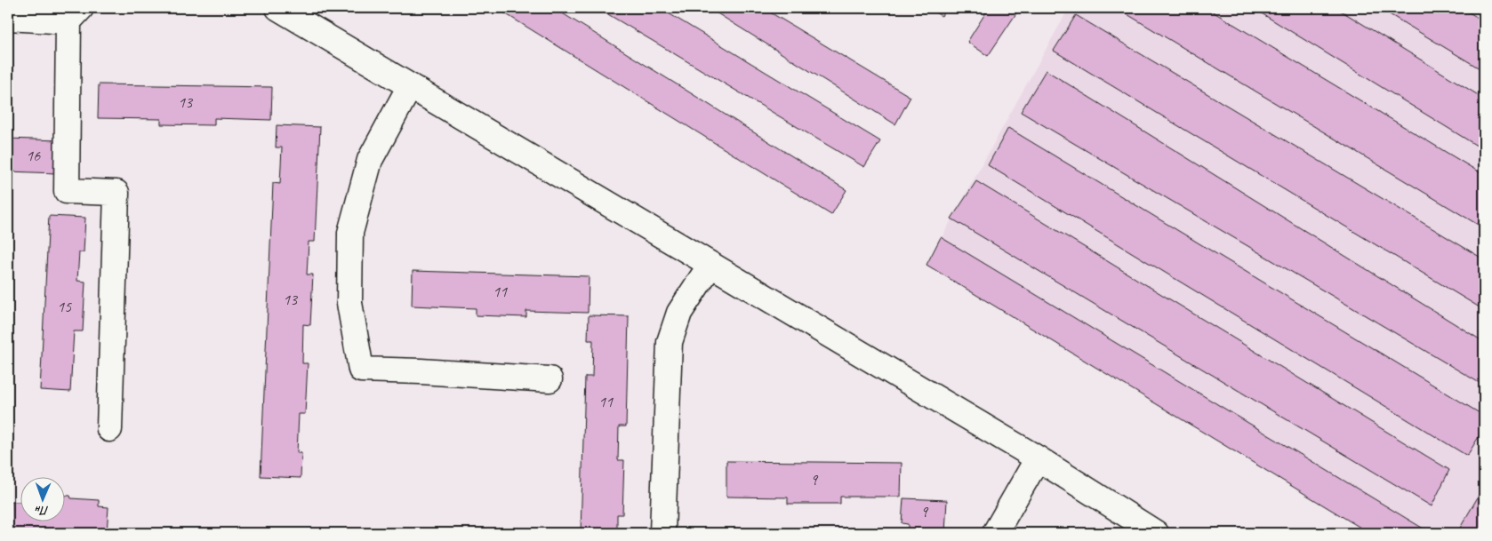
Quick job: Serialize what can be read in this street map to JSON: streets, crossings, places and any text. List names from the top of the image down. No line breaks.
{"house_numbers":["13","16","11","13","15","11","9","9"],"north":"bottom"}
